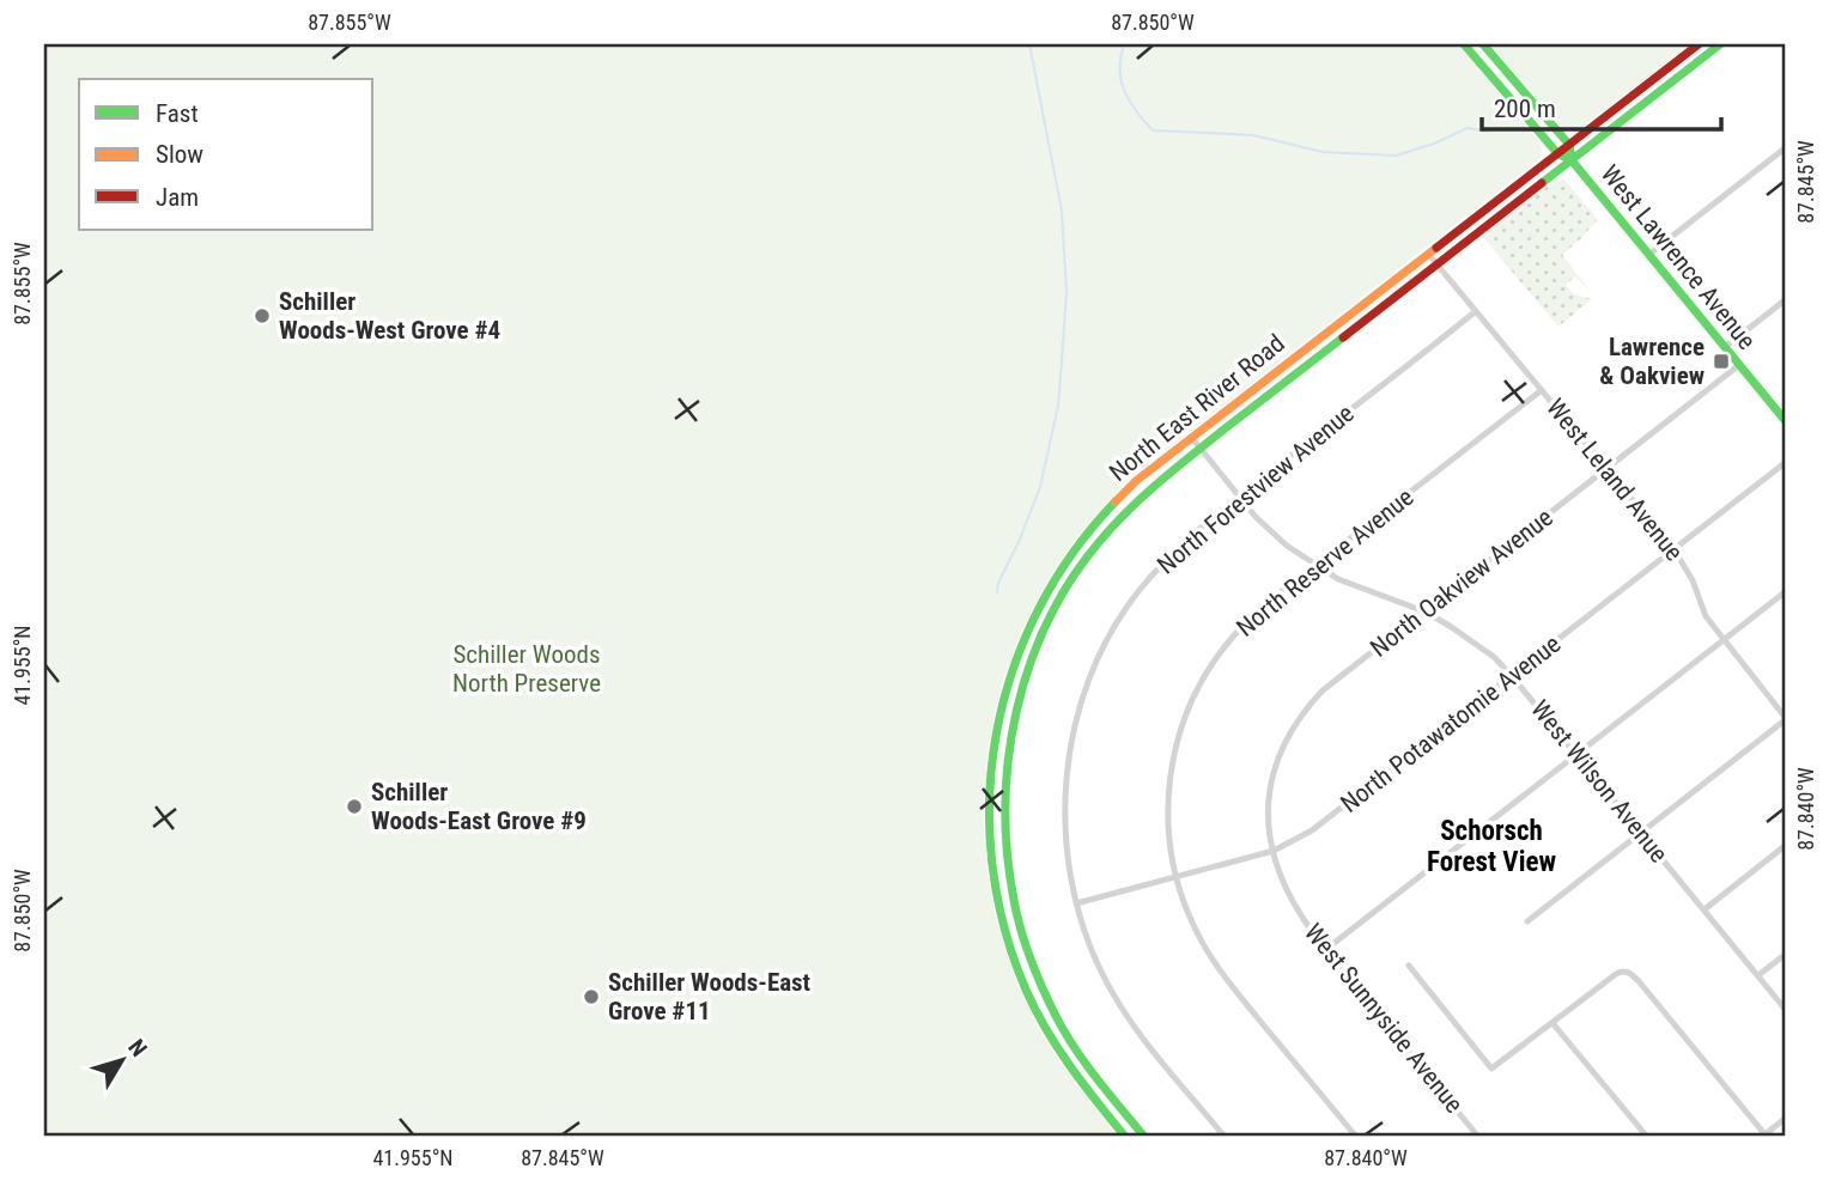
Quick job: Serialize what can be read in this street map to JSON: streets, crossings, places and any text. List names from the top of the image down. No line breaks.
{"streets":{"main road":["West Lawrence Avenue","North East River Road"],"street":["West Leland Avenue","North Forestview Avenue","North Reserve Avenue","North Oakview Avenue","North Potawatomie Avenue","West Wilson Avenue","West Sunnyside Avenue"]},"crossings":[["West Lawrence Avenue","North East River Road"],["West Lawrence Avenue","North Oakview Avenue"],["North East River Road","West Leland Avenue"],["North East River Road","West Wilson Avenue"],["West Leland Avenue","North Forestview Avenue"],["West Leland Avenue","North Reserve Avenue"],["West Leland Avenue","North Oakview Avenue"],["West Leland Avenue","North Potawatomie Avenue"],["North Forestview Avenue","North Potawatomie Avenue"],["North Forestview Avenue","West Wilson Avenue"],["North Reserve Avenue","North Potawatomie Avenue"],["North Reserve Avenue","West Wilson Avenue"],["North Oakview Avenue","North Potawatomie Avenue"],["North Oakview Avenue","West Wilson Avenue"],["North Oakview Avenue","West Sunnyside Avenue"],["North Potawatomie Avenue","West Wilson Avenue"],["North Potawatomie Avenue","West Sunnyside Avenue"]],"districts":["Schorsch Forest View"],"parks":["Schiller Woods North Preserve"],"places":{"other":["Schiller Woods-West Grove #4","Schiller Woods-East Grove #9","Schiller Woods-East Grove #11"],"transit":["Lawrence & Oakview"]},"legend":["Fast","Slow","Jam"],"scale_bar":"200 m","north":"top right","coordinates":["87.855°W","87.850°W","87.845°W","41.955°N","87.840°W"]}
